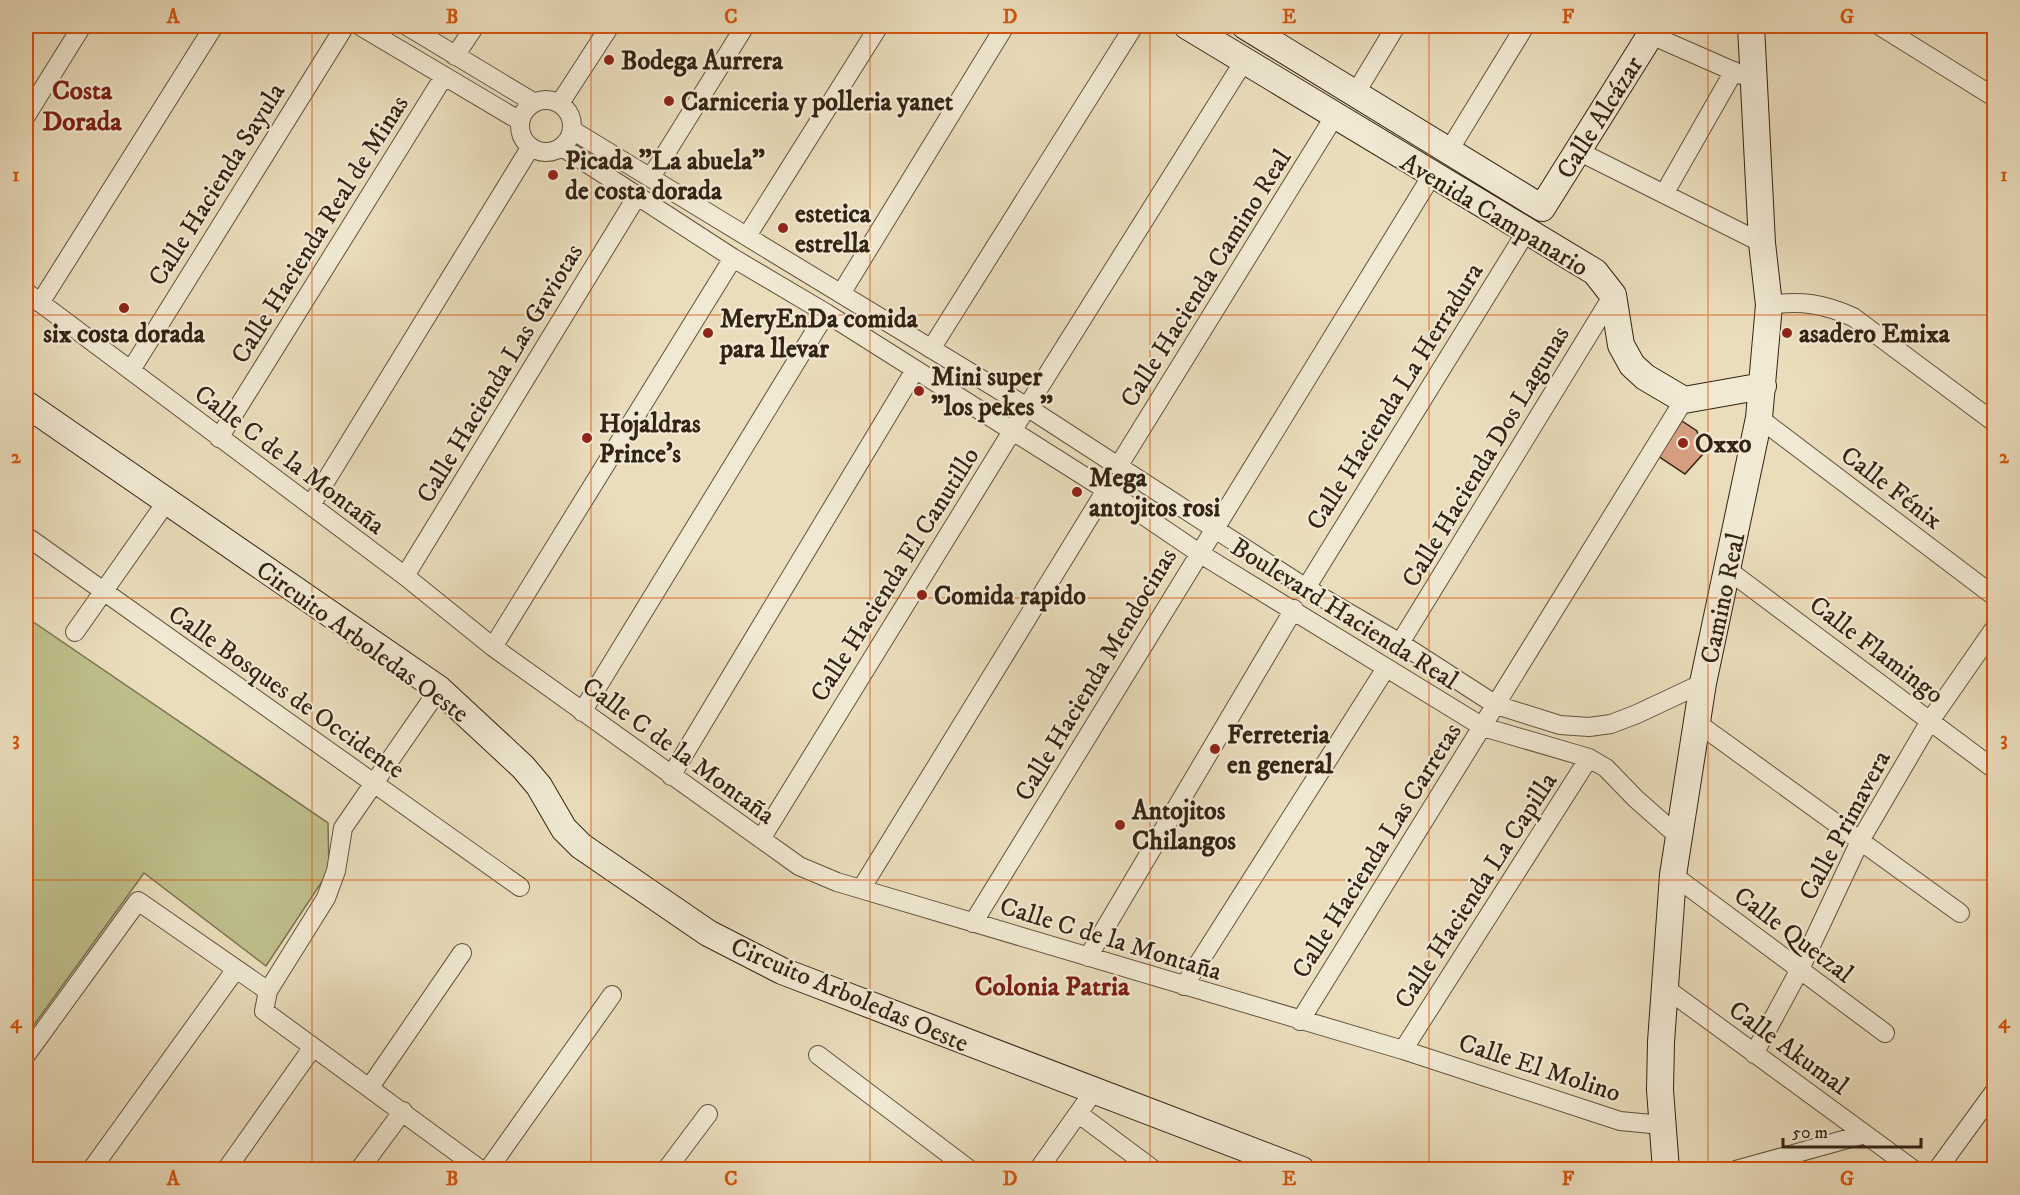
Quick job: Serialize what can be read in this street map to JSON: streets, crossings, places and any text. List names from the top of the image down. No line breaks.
{"streets":{"street":["Calle Alcázar","Calle Hacienda Sayula","Avenida Campanario","Calle Hacienda Real de Minas","Calle Hacienda Camino Real","Calle Hacienda Las Gaviotas","Calle Hacienda La Herradura","Calle Hacienda Dos Lagunas","Calle C de la Montaña","Calle Fénix","Calle Hacienda El Canutillo","Camino Real","Boulevard Hacienda Real","Circuito Arboledas Oeste","Calle Flamingo","Calle Hacienda Mendocinas","Calle Bosques de Occidente","Calle Primavera","Calle Hacienda Las Carretas","Calle Hacienda La Capilla","Calle Quetzal","Calle Akumal","Calle El Molino"]},"crossings":[["Calle Alcázar","Avenida Campanario"],["Calle Hacienda Sayula","Calle C de la Montaña"],["Avenida Campanario","Calle Hacienda Camino Real"],["Avenida Campanario","Calle Hacienda La Herradura"],["Avenida Campanario","Calle Hacienda Dos Lagunas"],["Avenida Campanario","Calle Hacienda El Canutillo"],["Avenida Campanario","Calle Hacienda Mendocinas"],["Avenida Campanario","Calle Hacienda Las Carretas"],["Calle Hacienda Real de Minas","Calle C de la Montaña"],["Calle Hacienda Camino Real","Boulevard Hacienda Real"],["Calle Hacienda Las Gaviotas","Calle C de la Montaña"],["Calle Hacienda Las Gaviotas","Boulevard Hacienda Real"],["Calle Hacienda La Herradura","Boulevard Hacienda Real"],["Calle Hacienda Dos Lagunas","Boulevard Hacienda Real"],["Calle C de la Montaña","Calle Hacienda El Canutillo"],["Calle C de la Montaña","Calle Hacienda Mendocinas"],["Calle C de la Montaña","Calle Hacienda Las Carretas"],["Calle C de la Montaña","Calle Hacienda La Capilla"],["Calle C de la Montaña","Calle El Molino"],["Calle Fénix","Camino Real"],["Calle Hacienda El Canutillo","Boulevard Hacienda Real"],["Camino Real","Boulevard Hacienda Real"],["Camino Real","Calle Flamingo"],["Camino Real","Calle Quetzal"],["Camino Real","Calle Akumal"],["Camino Real","Calle El Molino"],["Boulevard Hacienda Real","Calle Hacienda Mendocinas"],["Boulevard Hacienda Real","Calle Hacienda Las Carretas"],["Boulevard Hacienda Real","Calle Hacienda La Capilla"],["Calle Flamingo","Calle Primavera"],["Calle Primavera","Calle Quetzal"],["Calle Primavera","Calle Akumal"],["Calle Hacienda La Capilla","Calle El Molino"]],"districts":["Costa Dorada","Colonia Patria"],"places":["Bodega Aurrera","Carniceria y polleria yanet","Picada \"La abuela\" de costa dorada","estetica estrella","six costa dorada","MeryEnDa comida para llevar","asadero Emixa","Mini super \"los pekes \"","Hojaldras Prince's","Oxxo","Mega antojitos rosi","Comida rapido","Ferreteria en general","Antojitos Chilangos"],"scale_bar":"50 m","grid":{"columns":["A","B","C","D","E","F","G"],"rows":["1","2","3","4"]}}
